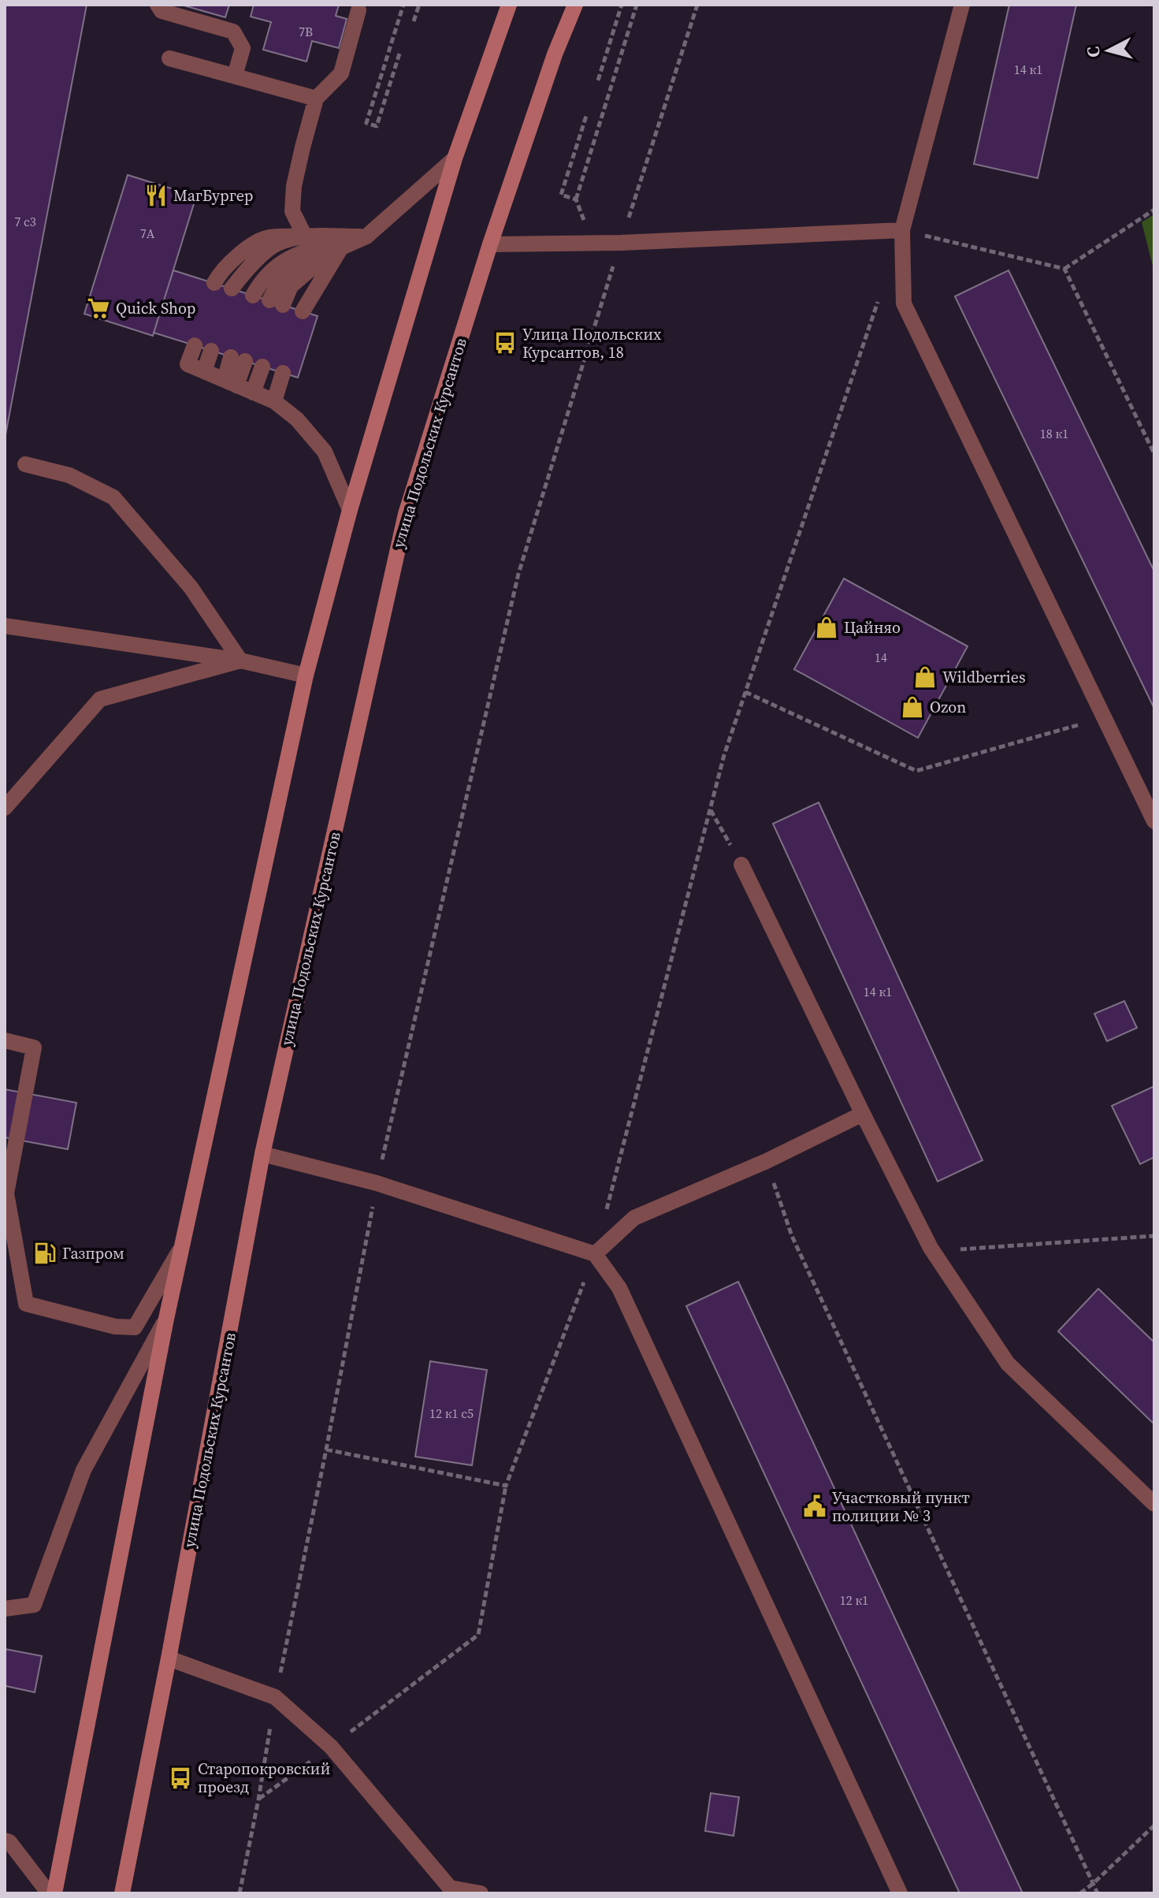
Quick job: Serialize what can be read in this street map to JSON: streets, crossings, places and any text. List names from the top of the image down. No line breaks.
{"streets":{"main road":["улица Подольских Курсантов"]},"places":{"restaurant":["МагБургер"],"supermarket":["Quick Shop"],"bus stop":["Улица Подольских Курсантов, 18","Старопокровский проезд"],"shop":["Цайняо","Wildberries","Ozon"],"fuel station":["Газпром"],"public building":["Участковый пункт полиции № 3"]},"house_numbers":["7В","14 к1","7 с3","7А","18 к1","14","14 к1","12 к1 с5","12 к1"],"north":"left"}
